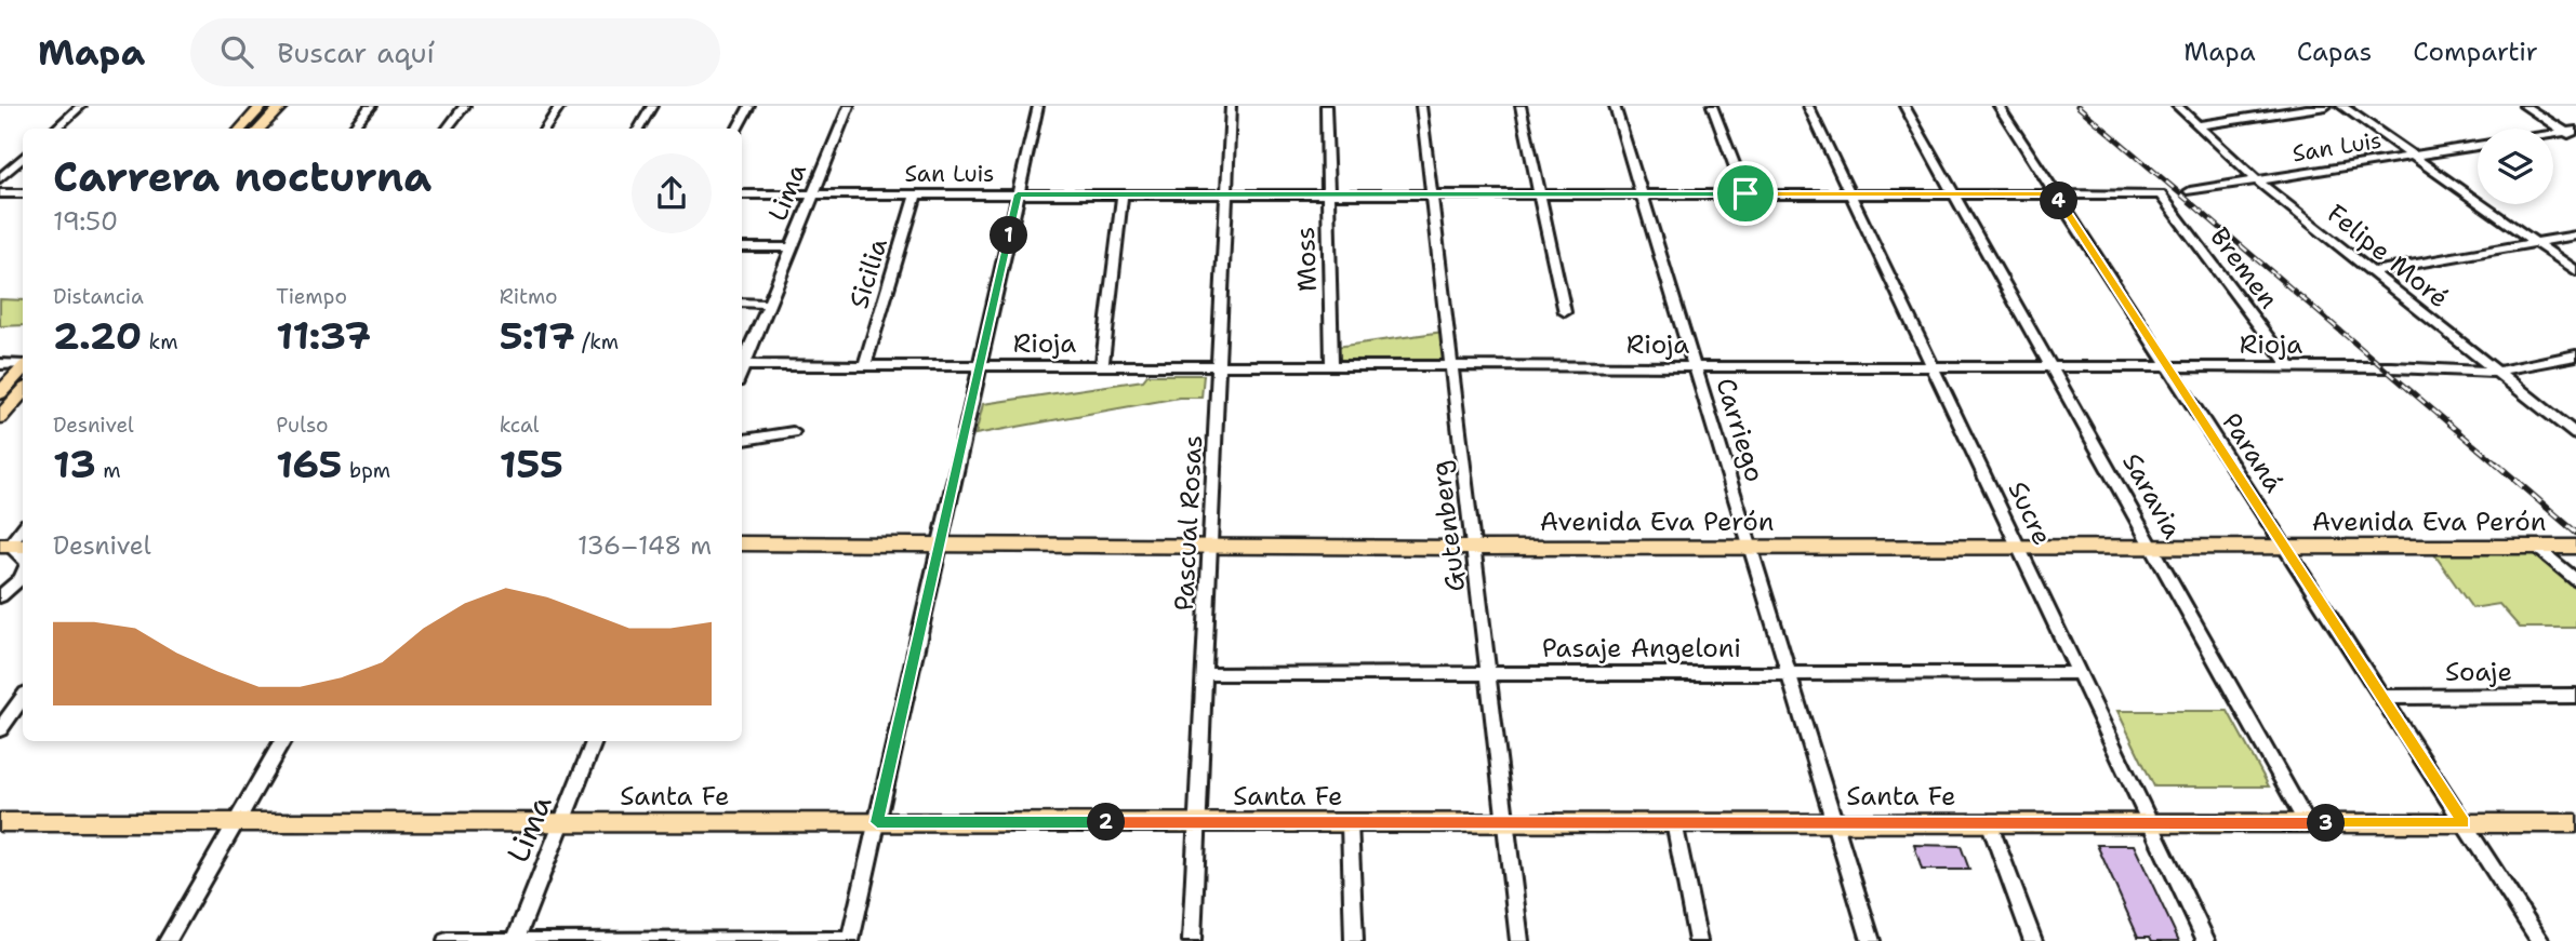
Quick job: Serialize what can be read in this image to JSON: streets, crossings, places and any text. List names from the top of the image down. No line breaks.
{"streets":{"main road":["Avenida Eva Perón","Santa Fe"],"street":["San Luis","Lima","Felipe Moré","Moss","Bremen","Sicilia","Rioja","Carriego","Paraná","Saravia","Sucre","Pascual Rosas","Gutenberg","Pasaje Angeloni","Soaje"]},"crossings":[["San Luis","Lima"],["San Luis","Felipe Moré"],["San Luis","Moss"],["San Luis","Bremen"],["San Luis","Sicilia"],["San Luis","Carriego"],["San Luis","Paraná"],["San Luis","Saravia"],["San Luis","Sucre"],["San Luis","Pascual Rosas"],["San Luis","Gutenberg"],["Lima","Santa Fe"],["Felipe Moré","Rioja"],["Moss","Rioja"],["Bremen","Rioja"],["Sicilia","Rioja"],["Rioja","Carriego"],["Rioja","Paraná"],["Rioja","Saravia"],["Rioja","Sucre"],["Rioja","Pascual Rosas"],["Rioja","Gutenberg"],["Carriego","Avenida Eva Perón"],["Carriego","Pasaje Angeloni"],["Carriego","Santa Fe"],["Paraná","Avenida Eva Perón"],["Paraná","Soaje"],["Paraná","Santa Fe"],["Saravia","Avenida Eva Perón"],["Saravia","Santa Fe"],["Sucre","Avenida Eva Perón"],["Sucre","Pasaje Angeloni"],["Sucre","Santa Fe"],["Avenida Eva Perón","Pascual Rosas"],["Avenida Eva Perón","Gutenberg"],["Pascual Rosas","Pasaje Angeloni"],["Pascual Rosas","Santa Fe"],["Gutenberg","Pasaje Angeloni"],["Gutenberg","Santa Fe"]],"page":{"header":"Mapa","search":"Buscar aquí","nav":["Mapa","Capas","Compartir"],"heading":["Carrera nocturna","19:50"],"pins":["4","1","2","3"],"stats":[["Distancia","2.20 km"],["Tiempo","11:37"],["Ritmo","5:17 /km"],["Desnivel","13 m"],["Pulso","165 bpm"],["kcal","155"]],"chart":["Desnivel","136–148 m"]}}
